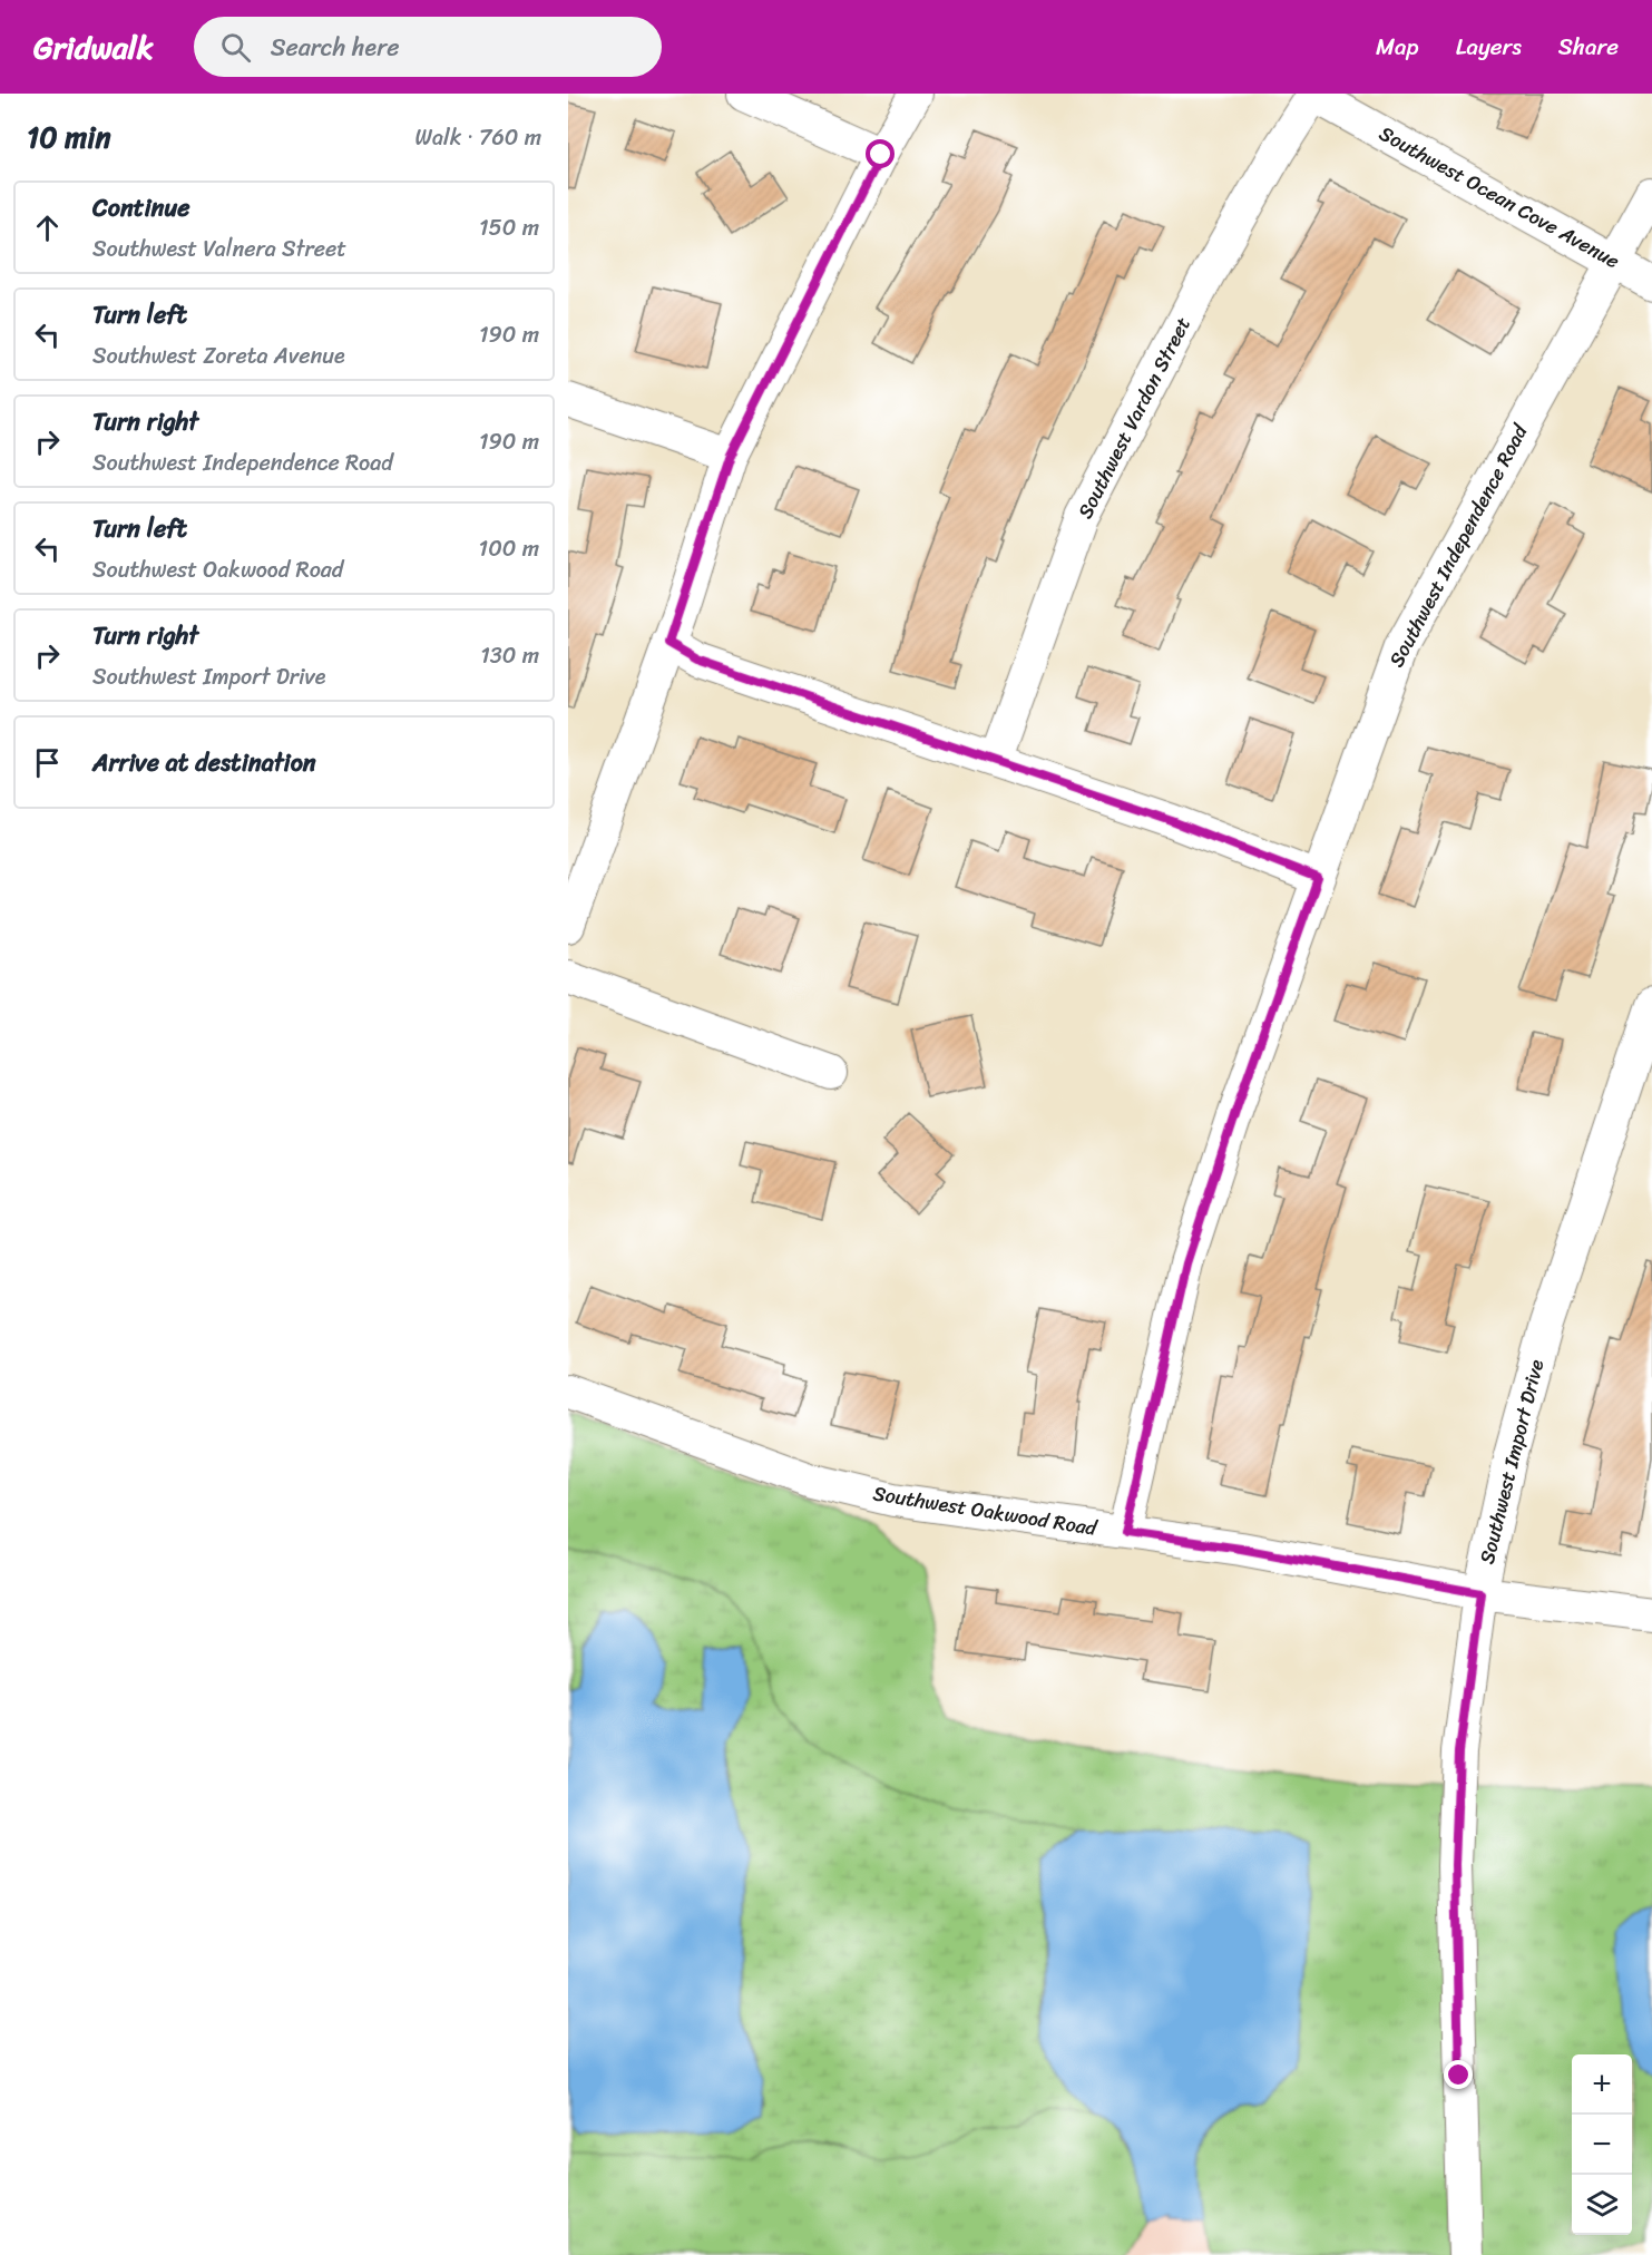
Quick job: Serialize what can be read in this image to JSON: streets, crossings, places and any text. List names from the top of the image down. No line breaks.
{"streets":{"street":["Southwest Ocean Cove Avenue","Southwest Vardon Street","Southwest Independence Road","Southwest Import Drive","Southwest Oakwood Road"]},"crossings":[["Southwest Ocean Cove Avenue","Southwest Vardon Street"],["Southwest Ocean Cove Avenue","Southwest Independence Road"],["Southwest Independence Road","Southwest Oakwood Road"],["Southwest Import Drive","Southwest Oakwood Road"]],"page":{"header":"Gridwalk","search":"Search here","nav":["Map","Layers","Share"],"heading":["10 min","Walk · 760 m"],"list":[["Continue","Southwest Valnera Street","150 m"],["Turn left","Southwest Zoreta Avenue","190 m"],["Turn right","Southwest Independence Road","190 m"],["Turn left","Southwest Oakwood Road","100 m"],["Turn right","Southwest Import Drive","130 m"],"Arrive at destination"],"map_buttons":["+","−"]}}
